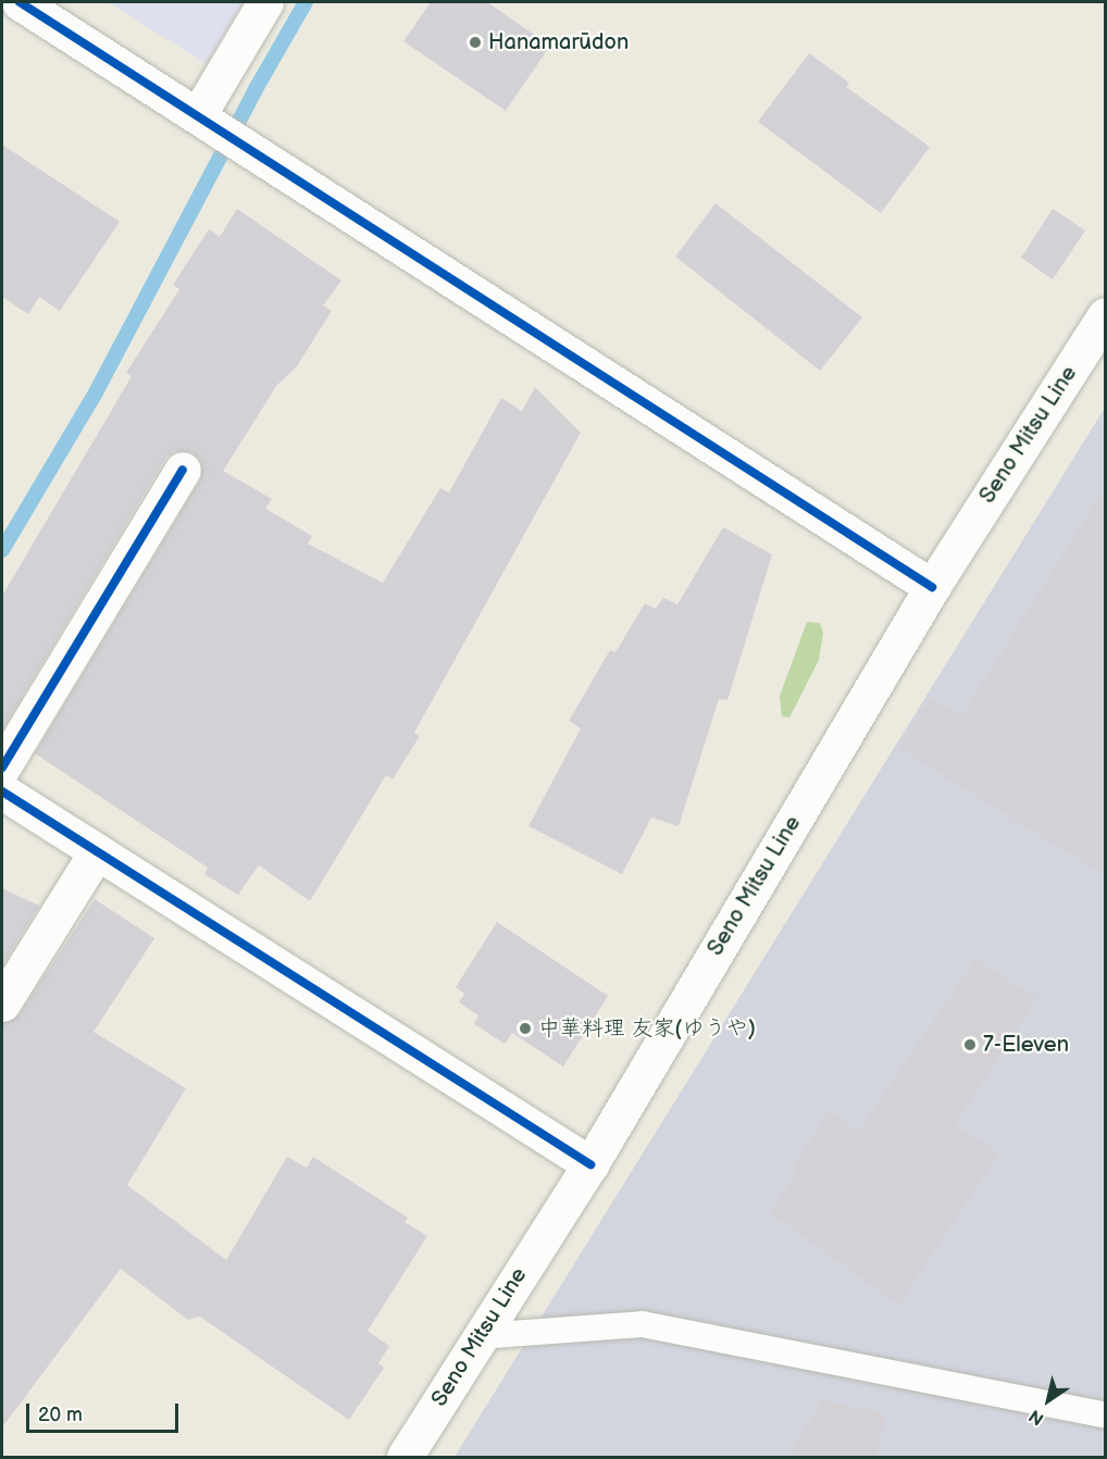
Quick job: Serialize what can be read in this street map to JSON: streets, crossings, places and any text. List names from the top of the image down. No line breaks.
{"streets":{"street":["Seno Mitsu Line"]},"places":["Hanamarūdon","中華料理 友家(ゆうや)","7-Eleven"],"scale_bar":"20 m","north":"bottom left"}
